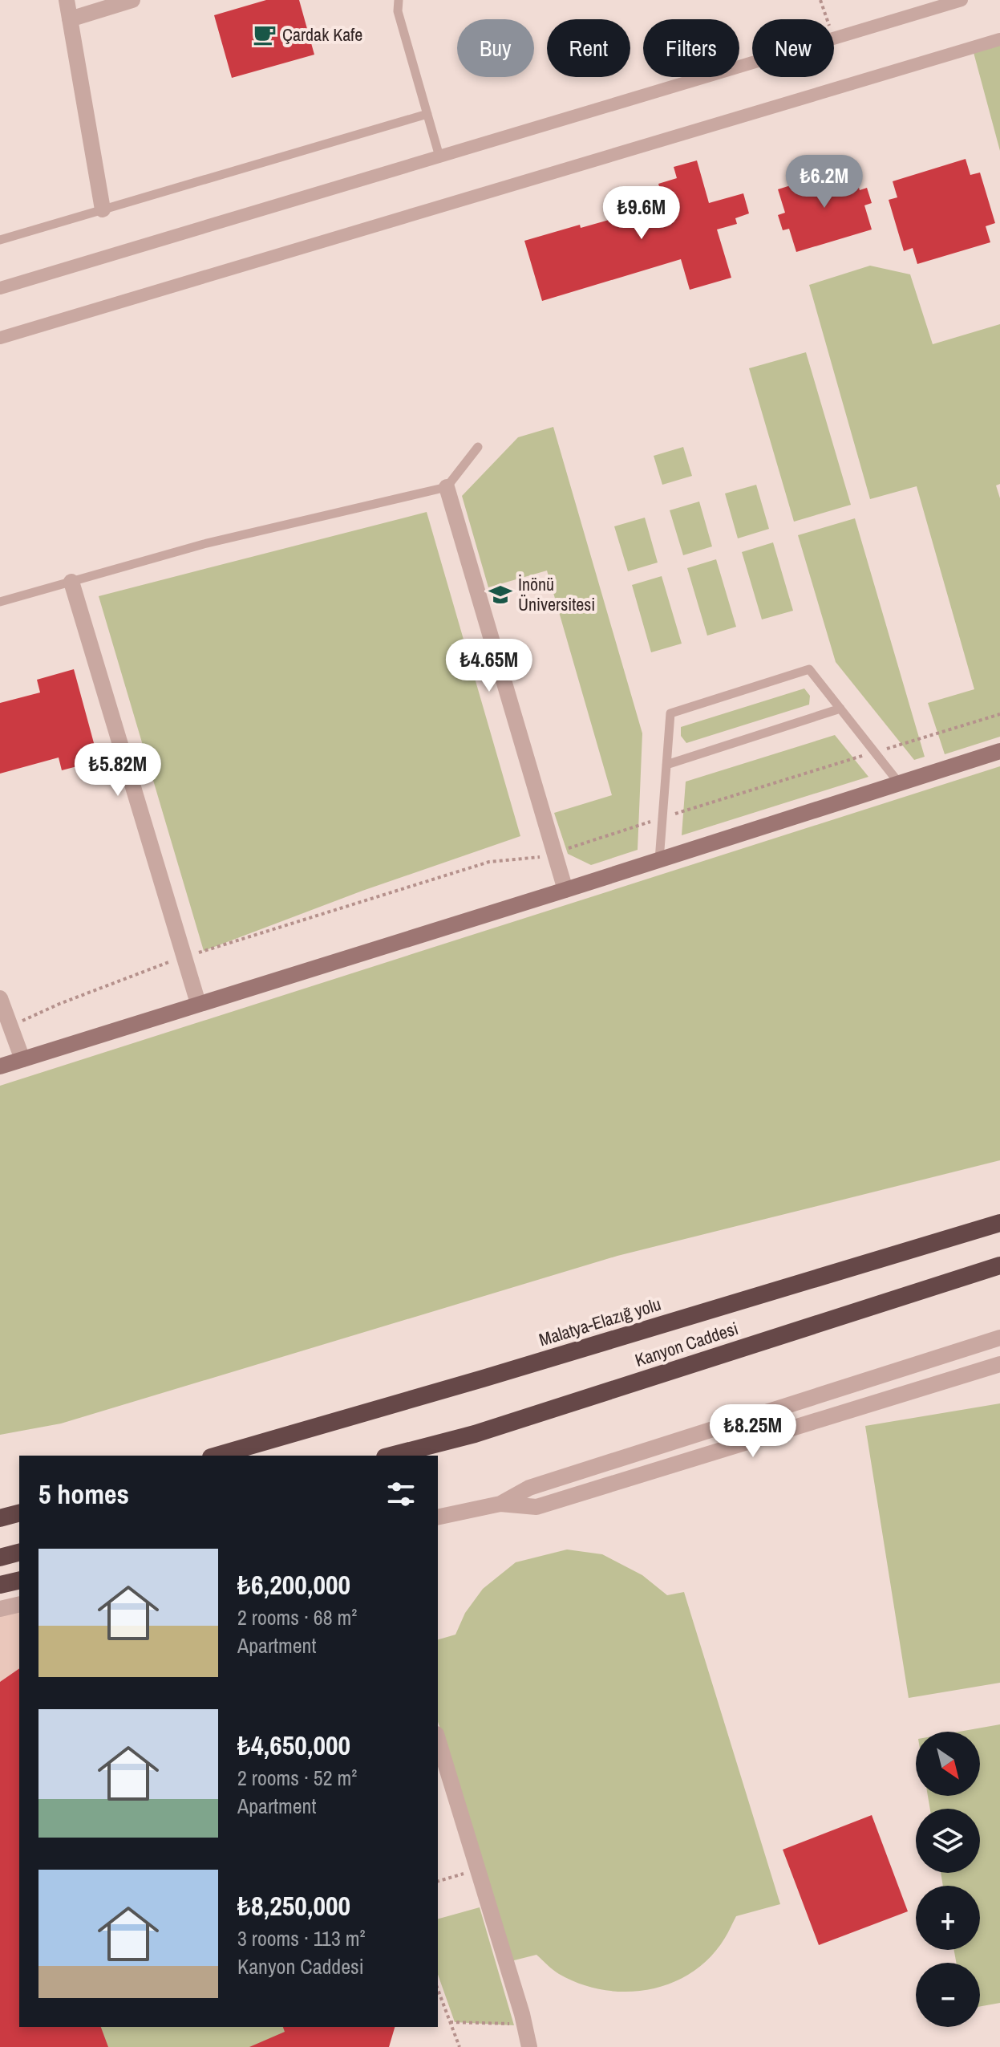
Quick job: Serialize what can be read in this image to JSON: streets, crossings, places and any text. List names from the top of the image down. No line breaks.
{"streets":{"highway":["Malatya-Elazığ yolu","Kanyon Caddesi"]},"places":{"cafe":["Çardak Kafe"],"school or university":["İnönü Üniversitesi"]},"north":"bottom right","page":{"chip":["Buy","Rent","Filters","New"],"price":["₺6.2M","₺9.6M","₺4.65M","₺5.82M","₺8.25M"],"heading":"5 homes","list":[{"name":"₺6,200,000","note":"2 rooms · 68 m² · Apartment"},{"name":"₺4,650,000","note":"2 rooms · 52 m² · Apartment"},{"name":"₺8,250,000","note":"3 rooms · 113 m² · Kanyon Caddesi"}],"map_buttons":["+","−"]}}
